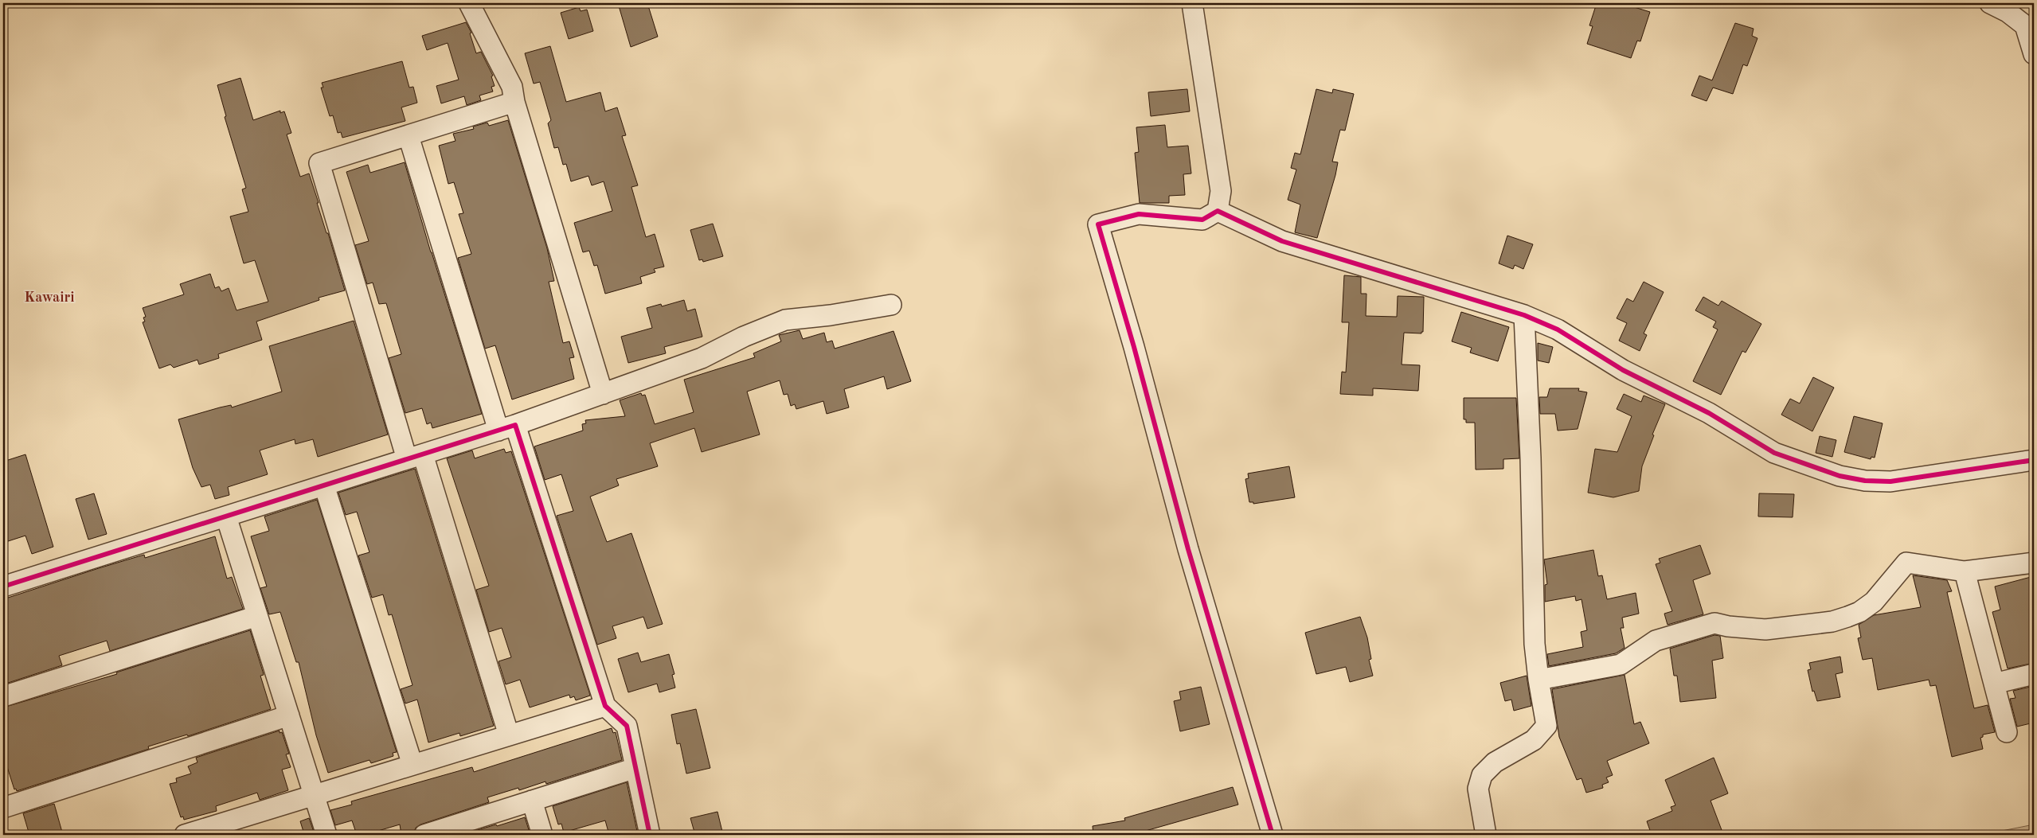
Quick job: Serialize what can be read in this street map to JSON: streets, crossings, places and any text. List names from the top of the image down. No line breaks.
{"districts":["Kawairi"]}
